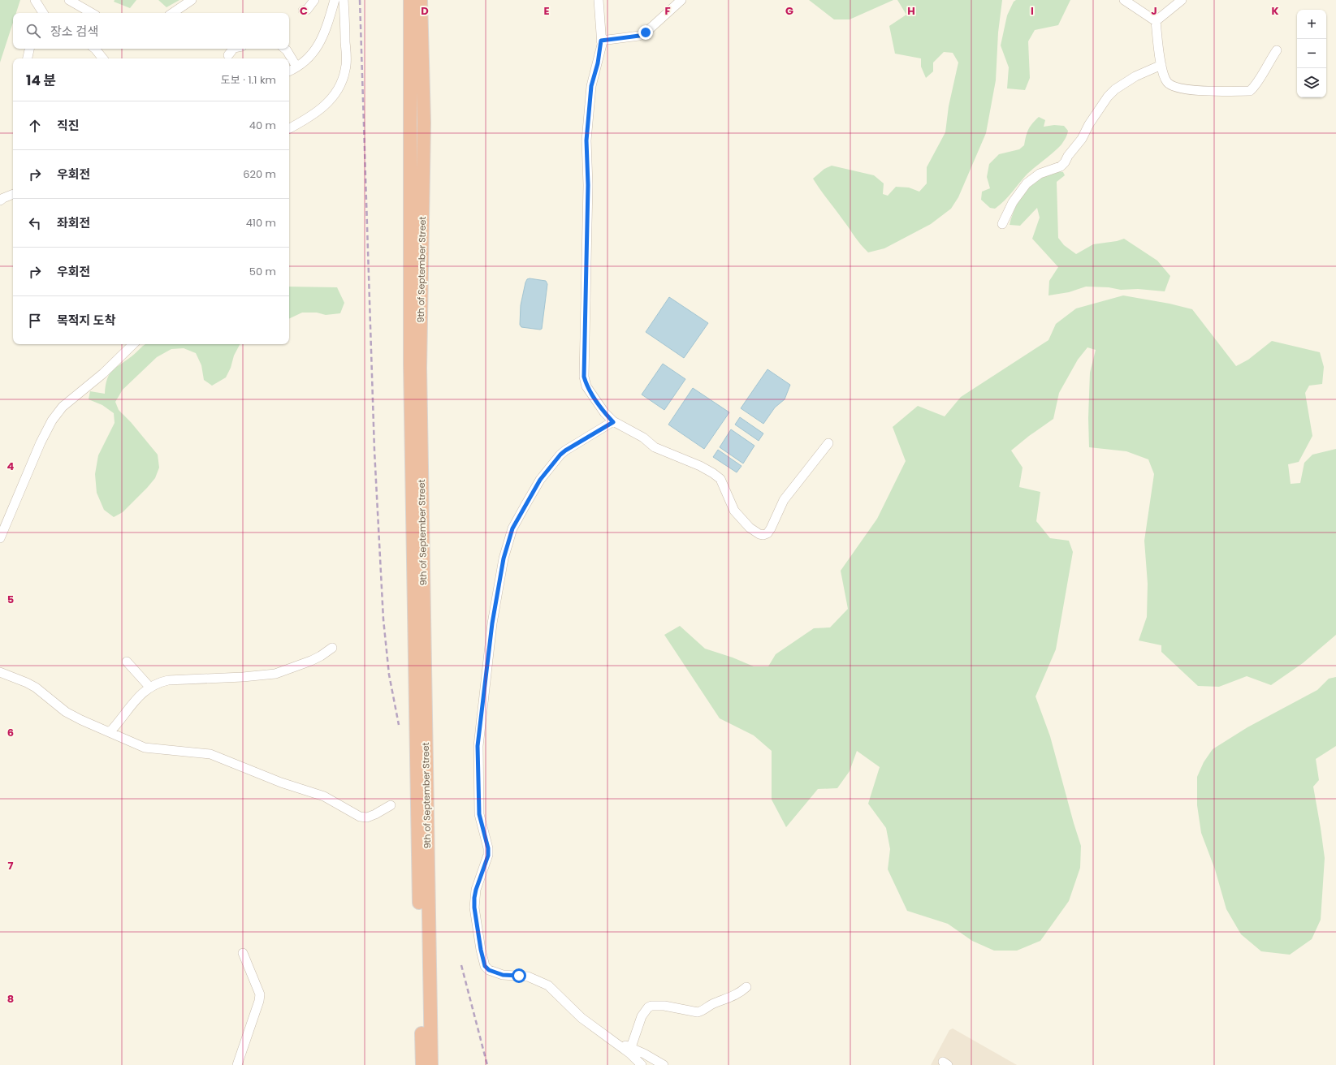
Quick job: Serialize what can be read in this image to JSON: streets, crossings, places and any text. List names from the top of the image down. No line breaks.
{"streets":{"highway":["9th of September Street"]},"page":{"map_buttons":["+","−"],"search":"장소 검색","heading":["14 분","도보 · 1.1 km"],"list":[["직진","40 m"],["우회전","620 m"],["좌회전","410 m"],["우회전","50 m"],"목적지 도착"]},"grid":{"columns":["C","D","E","F","G","H","I","J","K"],"rows":["4","5","6","7","8"]}}
